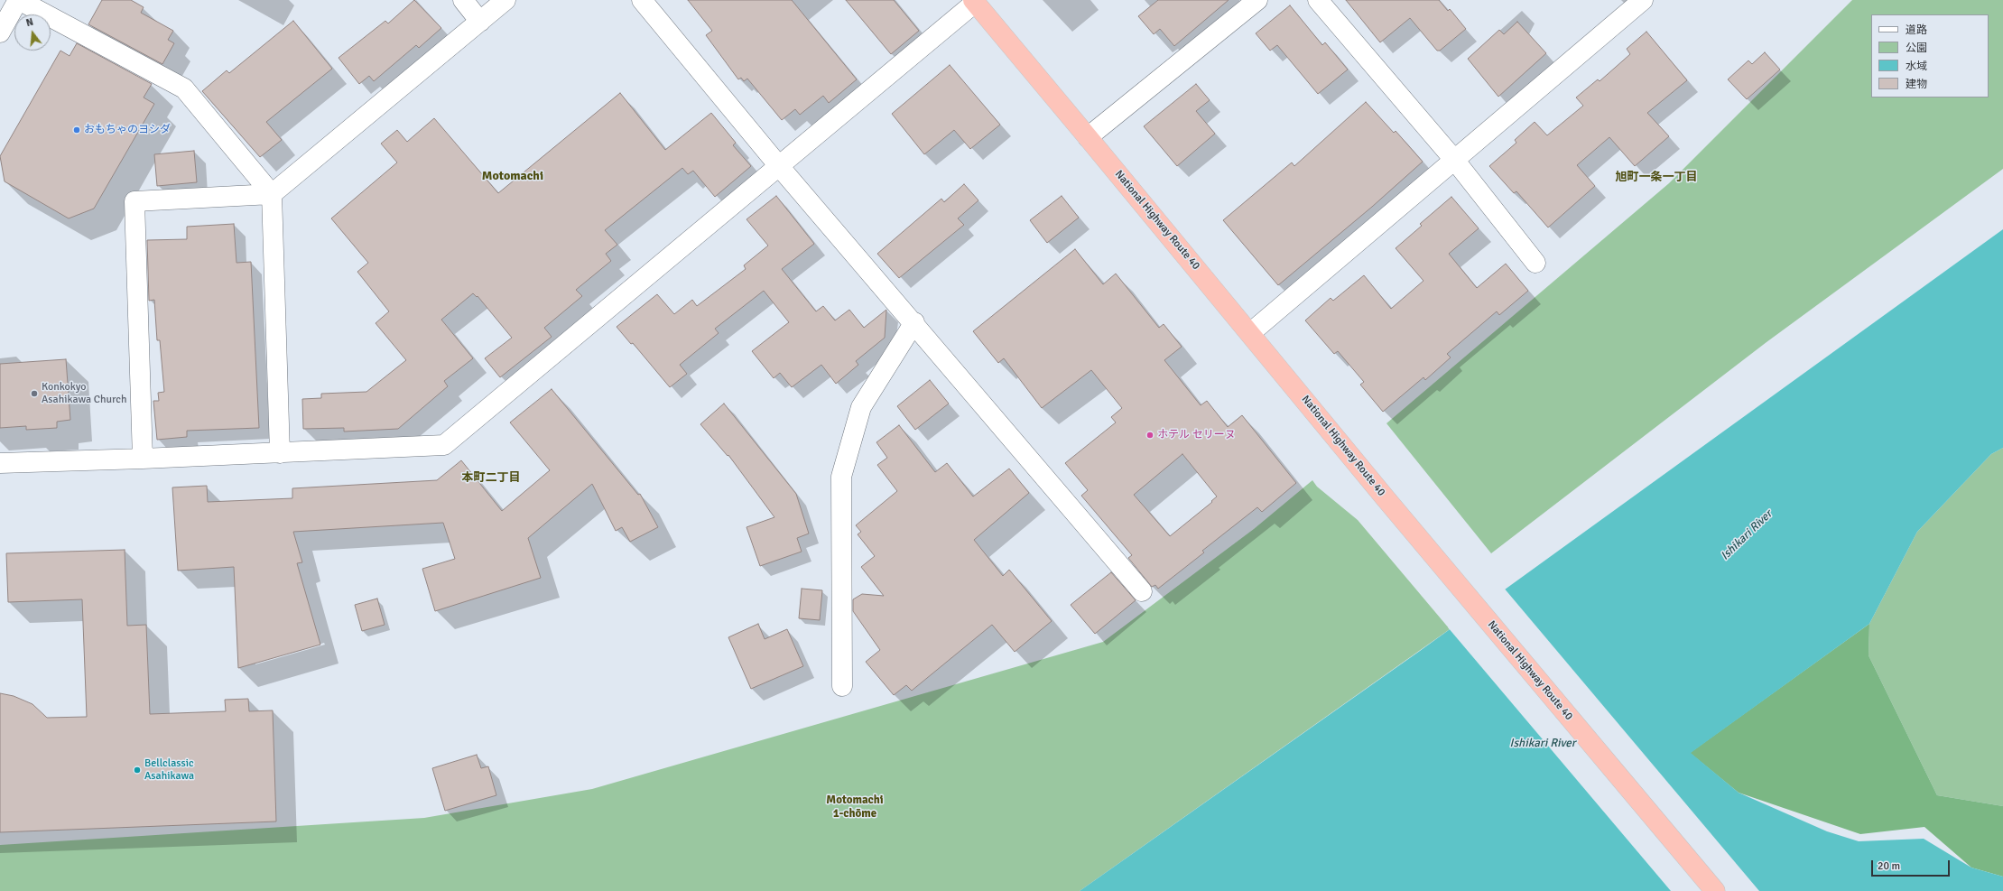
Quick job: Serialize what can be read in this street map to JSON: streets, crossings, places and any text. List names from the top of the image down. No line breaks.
{"streets":{"highway":["National Highway Route 40"]},"districts":["Motomachi","旭町一条一丁目","本町二丁目","Motomachi 1-chōme"],"water":["Ishikari River"],"places":["おもちゃのヨシダ","Konkokyo Asahikawa Church","ホテル セリーヌ","Bellclassic Asahikawa"],"legend":["道路","公園","水域","建物"],"scale_bar":"20 m","north":"top"}
